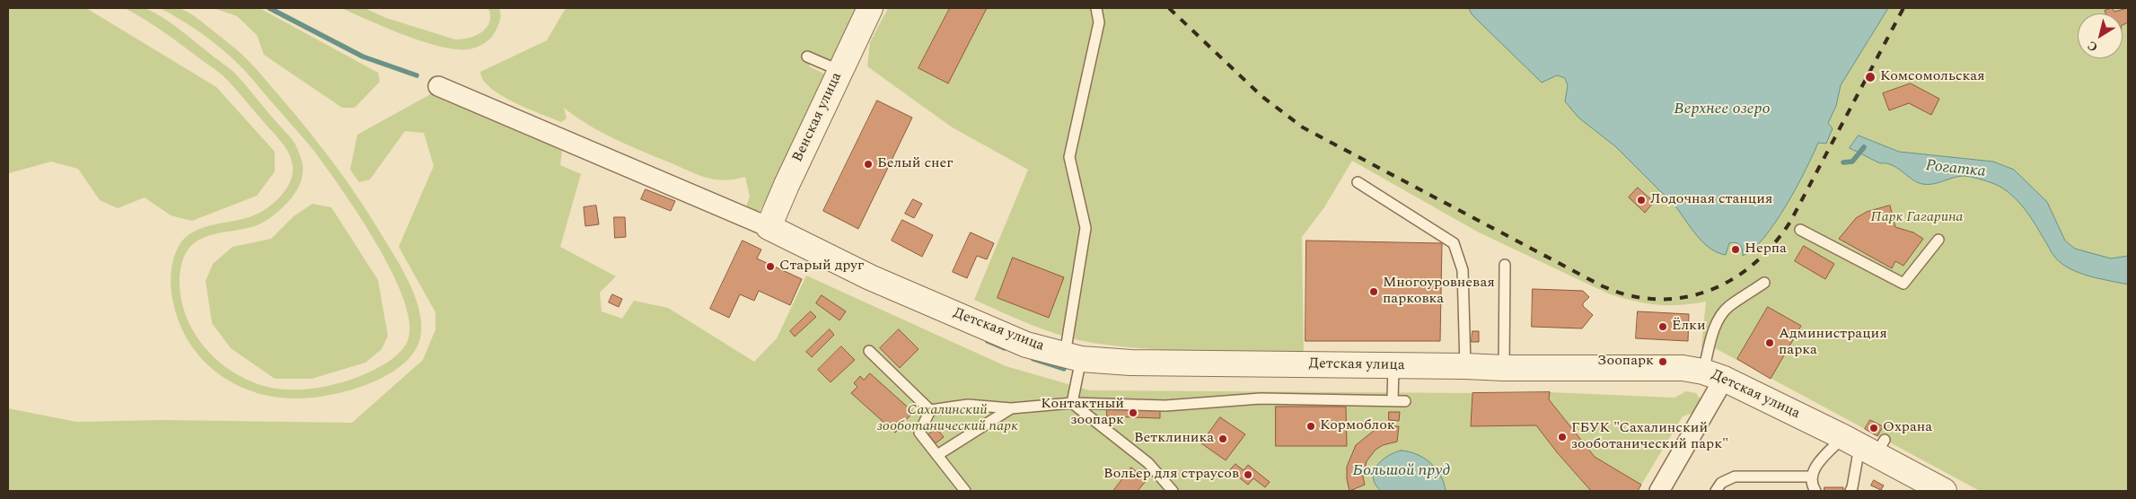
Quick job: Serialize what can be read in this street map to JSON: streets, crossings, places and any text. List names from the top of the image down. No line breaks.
{"streets":{"street":["Венская улица","Детская улица"]},"crossings":[["Венская улица","Детская улица"]],"water":["Верхнее озеро","Рогатка","Большой пруд"],"parks":["Парк Гагарина","Сахалинский зооботанический парк"],"places":["Комсомольская","Белый снег","Лодочная станция","Нерпа","Старый друг","Многоуровневая парковка","Ёлки","Администрация парка","Зоопарк","Контактный зоопарк","Кормоблок","Охрана","ГБУК \"Сахалинский зооботанический парк\"","Ветклиника","Вольер для страусов"],"north":"bottom left"}
